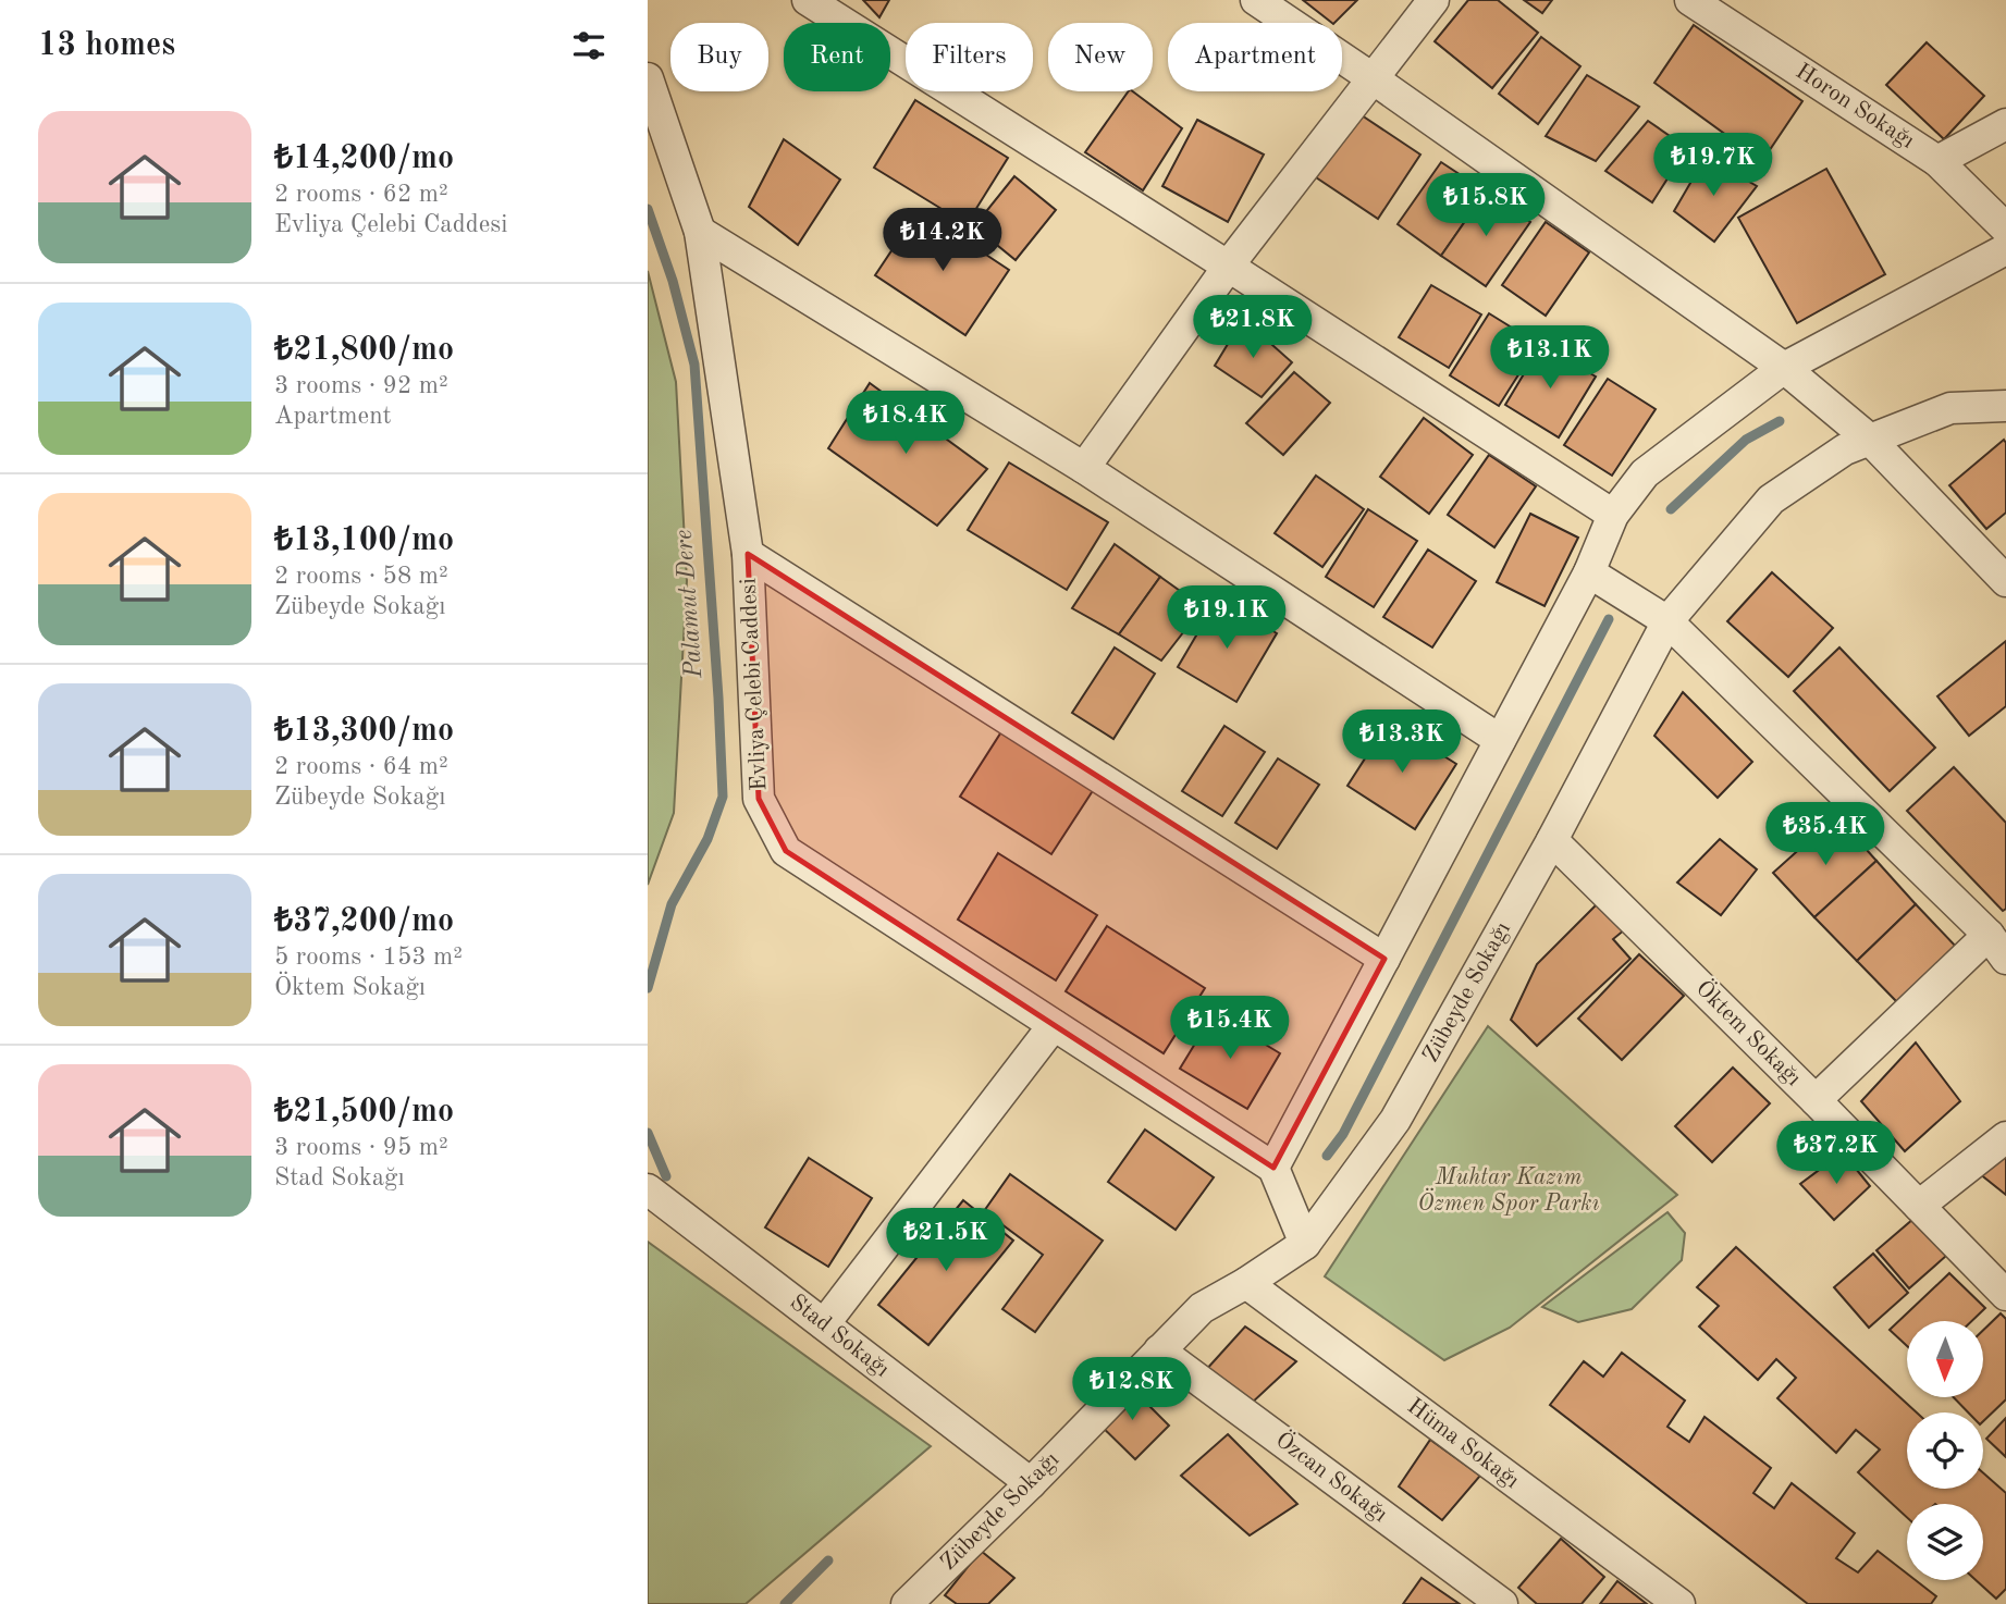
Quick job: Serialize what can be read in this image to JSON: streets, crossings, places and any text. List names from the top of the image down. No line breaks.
{"streets":{"street":["Horon Sokağı","Evliya Çelebi Caddesi","Zübeyde Sokağı","Öktem Sokağı","Stad Sokağı","Hüma Sokağı","Özcan Sokağı"]},"crossings":[["Zübeyde Sokağı","Öktem Sokağı"],["Zübeyde Sokağı","Stad Sokağı"],["Zübeyde Sokağı","Hüma Sokağı"],["Zübeyde Sokağı","Özcan Sokağı"]],"water":["Palamut Dere"],"parks":["Muhtar Kazım Özmen Spor Parkı"],"north":"bottom","page":{"heading":"13 homes","chip":["Buy","Rent","Filters","New","Apartment"],"list":[{"name":"₺14,200/mo","note":"2 rooms · 62 m² · Evliya Çelebi Caddesi"},{"name":"₺21,800/mo","note":"3 rooms · 92 m² · Apartment"},{"name":"₺13,100/mo","note":"2 rooms · 58 m² · Zübeyde Sokağı"},{"name":"₺13,300/mo","note":"2 rooms · 64 m² · Zübeyde Sokağı"},{"name":"₺37,200/mo","note":"5 rooms · 153 m² · Öktem Sokağı"},{"name":"₺21,500/mo","note":"3 rooms · 95 m² · Stad Sokağı"}],"price":["₺19.7K","₺15.8K","₺14.2K","₺21.8K","₺13.1K","₺18.4K","₺19.1K","₺13.3K","₺35.4K","₺15.4K","₺37.2K","₺21.5K","₺12.8K"]}}
